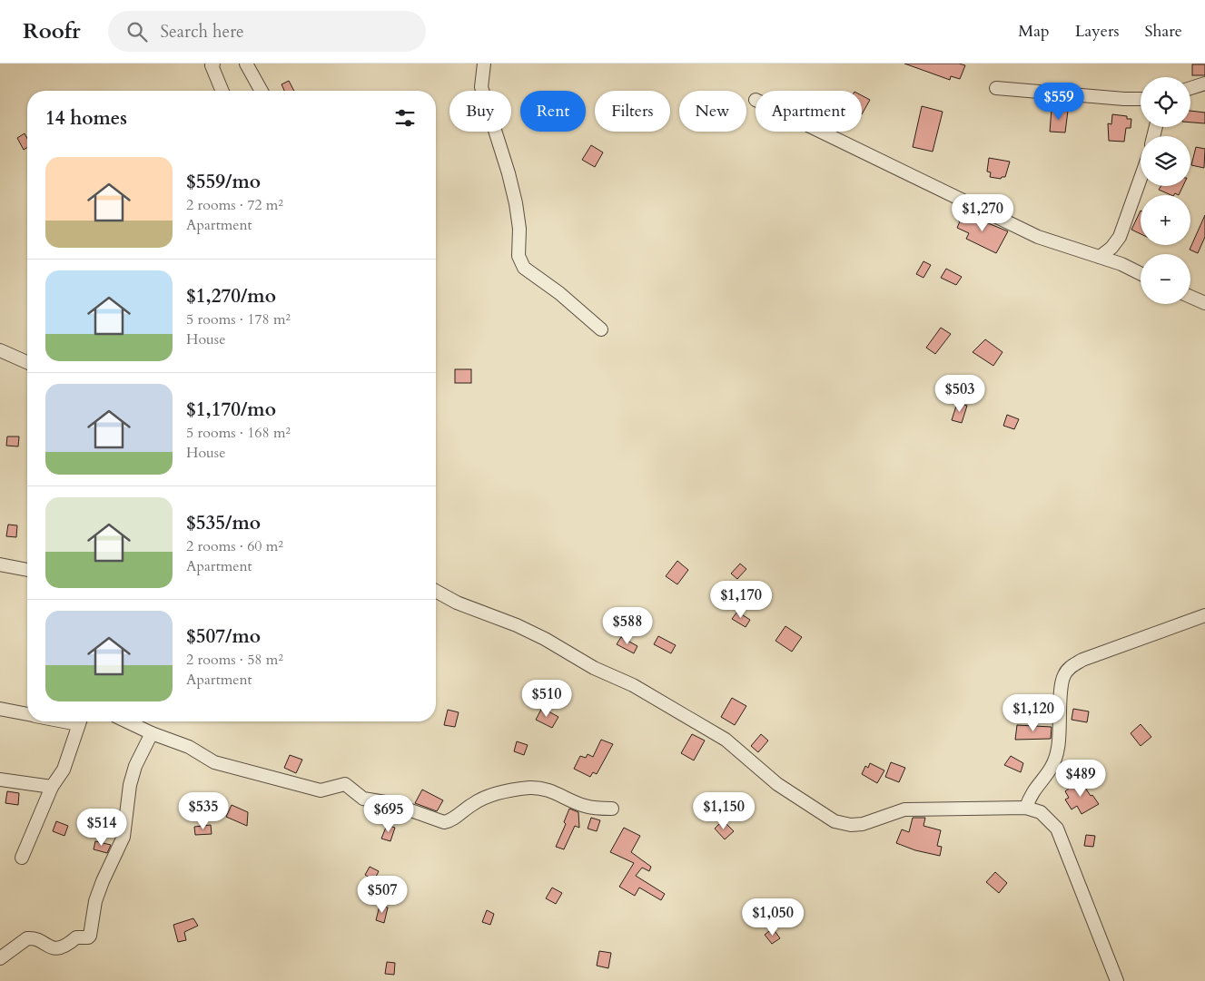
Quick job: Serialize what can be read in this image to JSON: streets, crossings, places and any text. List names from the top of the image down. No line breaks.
{"page":{"header":"Roofr","search":"Search here","nav":["Map","Layers","Share"],"map_buttons":["+","−"],"price":["$559","$1,270","$503","$1,170","$588","$510","$1,120","$489","$535","$1,150","$695","$514","$507","$1,050"],"chip":["Buy","Rent","Filters","New","Apartment"],"heading":"14 homes","list":[{"name":"$559/mo","note":"2 rooms · 72 m² · Apartment"},{"name":"$1,270/mo","note":"5 rooms · 178 m² · House"},{"name":"$1,170/mo","note":"5 rooms · 168 m² · House"},{"name":"$535/mo","note":"2 rooms · 60 m² · Apartment"},{"name":"$507/mo","note":"2 rooms · 58 m² · Apartment"}]}}
